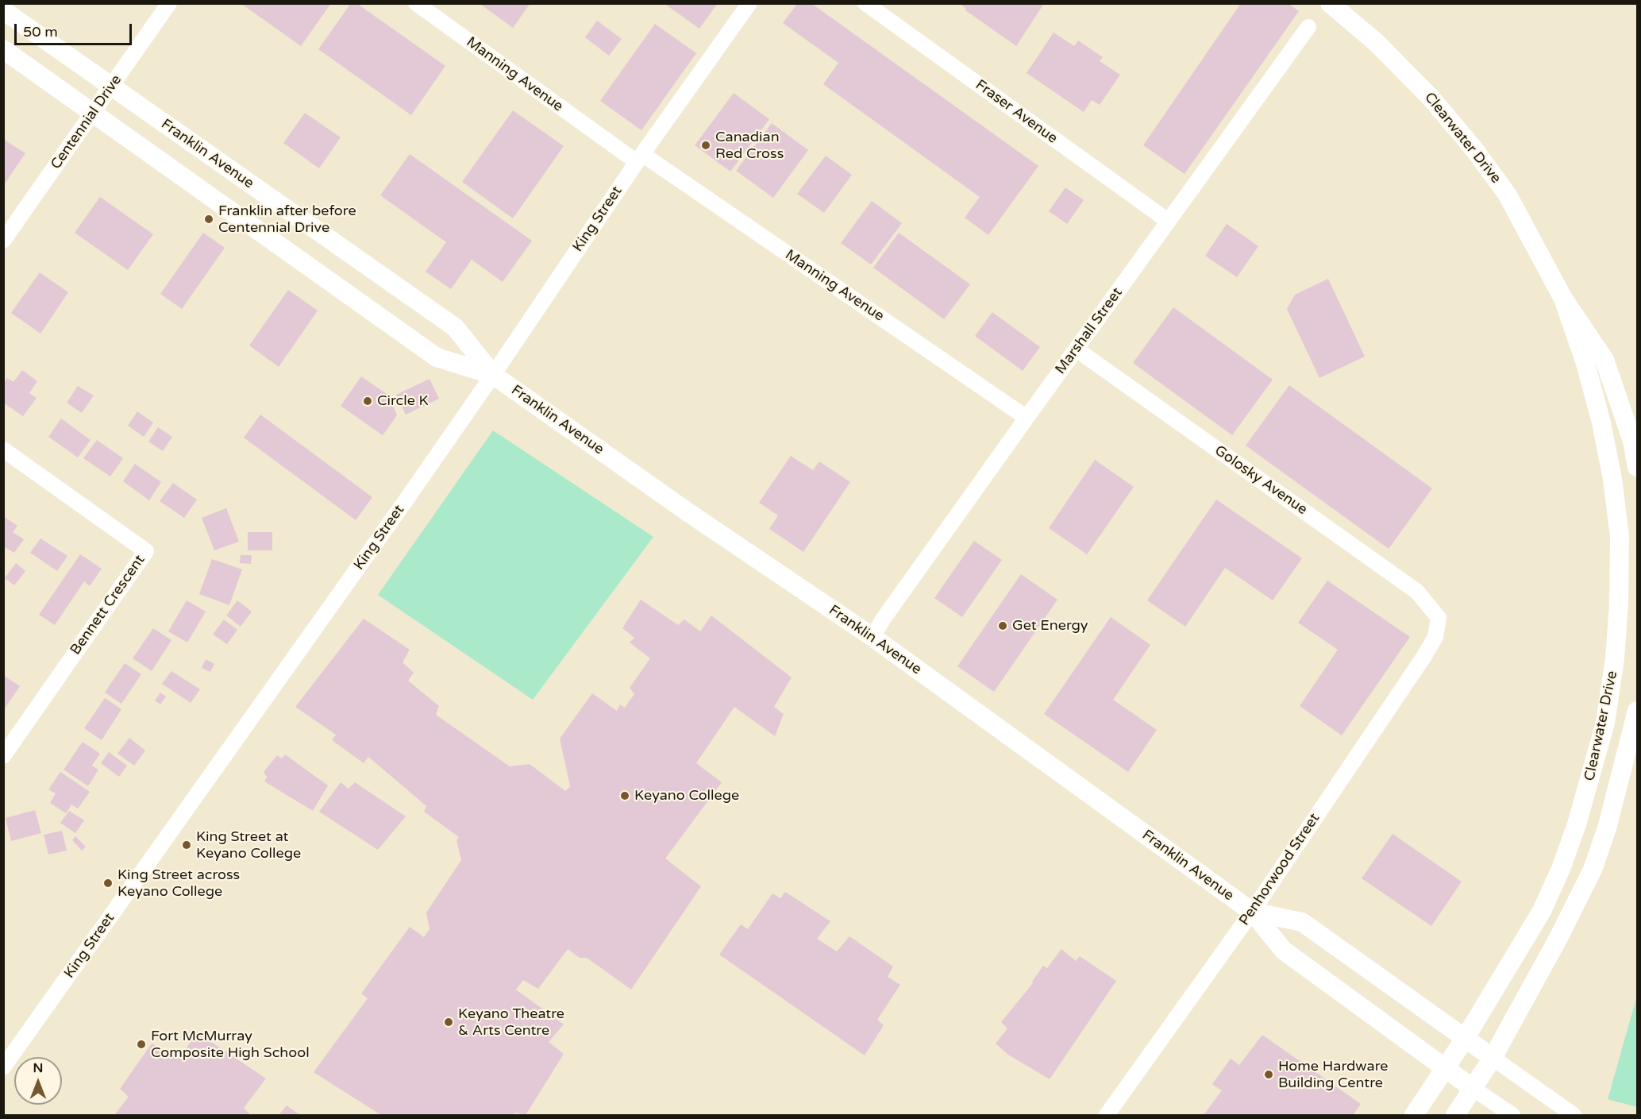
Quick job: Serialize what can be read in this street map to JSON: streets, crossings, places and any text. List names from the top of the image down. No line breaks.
{"streets":{"main road":["Clearwater Drive","Franklin Avenue"],"street":["Manning Avenue","Fraser Avenue","Centennial Drive","King Street","Marshall Street","Golosky Avenue","Bennett Crescent","Penhorwood Street"]},"crossings":[["Manning Avenue","King Street"],["Manning Avenue","Marshall Street"],["Fraser Avenue","Marshall Street"],["Centennial Drive","Franklin Avenue"],["Clearwater Drive","Franklin Avenue"],["Franklin Avenue","King Street"],["Franklin Avenue","Marshall Street"],["Franklin Avenue","Penhorwood Street"],["Marshall Street","Golosky Avenue"],["Golosky Avenue","Penhorwood Street"]],"places":["Canadian Red Cross","Franklin after before Centennial Drive","Circle K","Get Energy","Keyano College","King Street at Keyano College","King Street across Keyano College","Keyano Theatre & Arts Centre","Fort McMurray Composite High School","Home Hardware Building Centre"],"scale_bar":"50 m","north":"top"}
